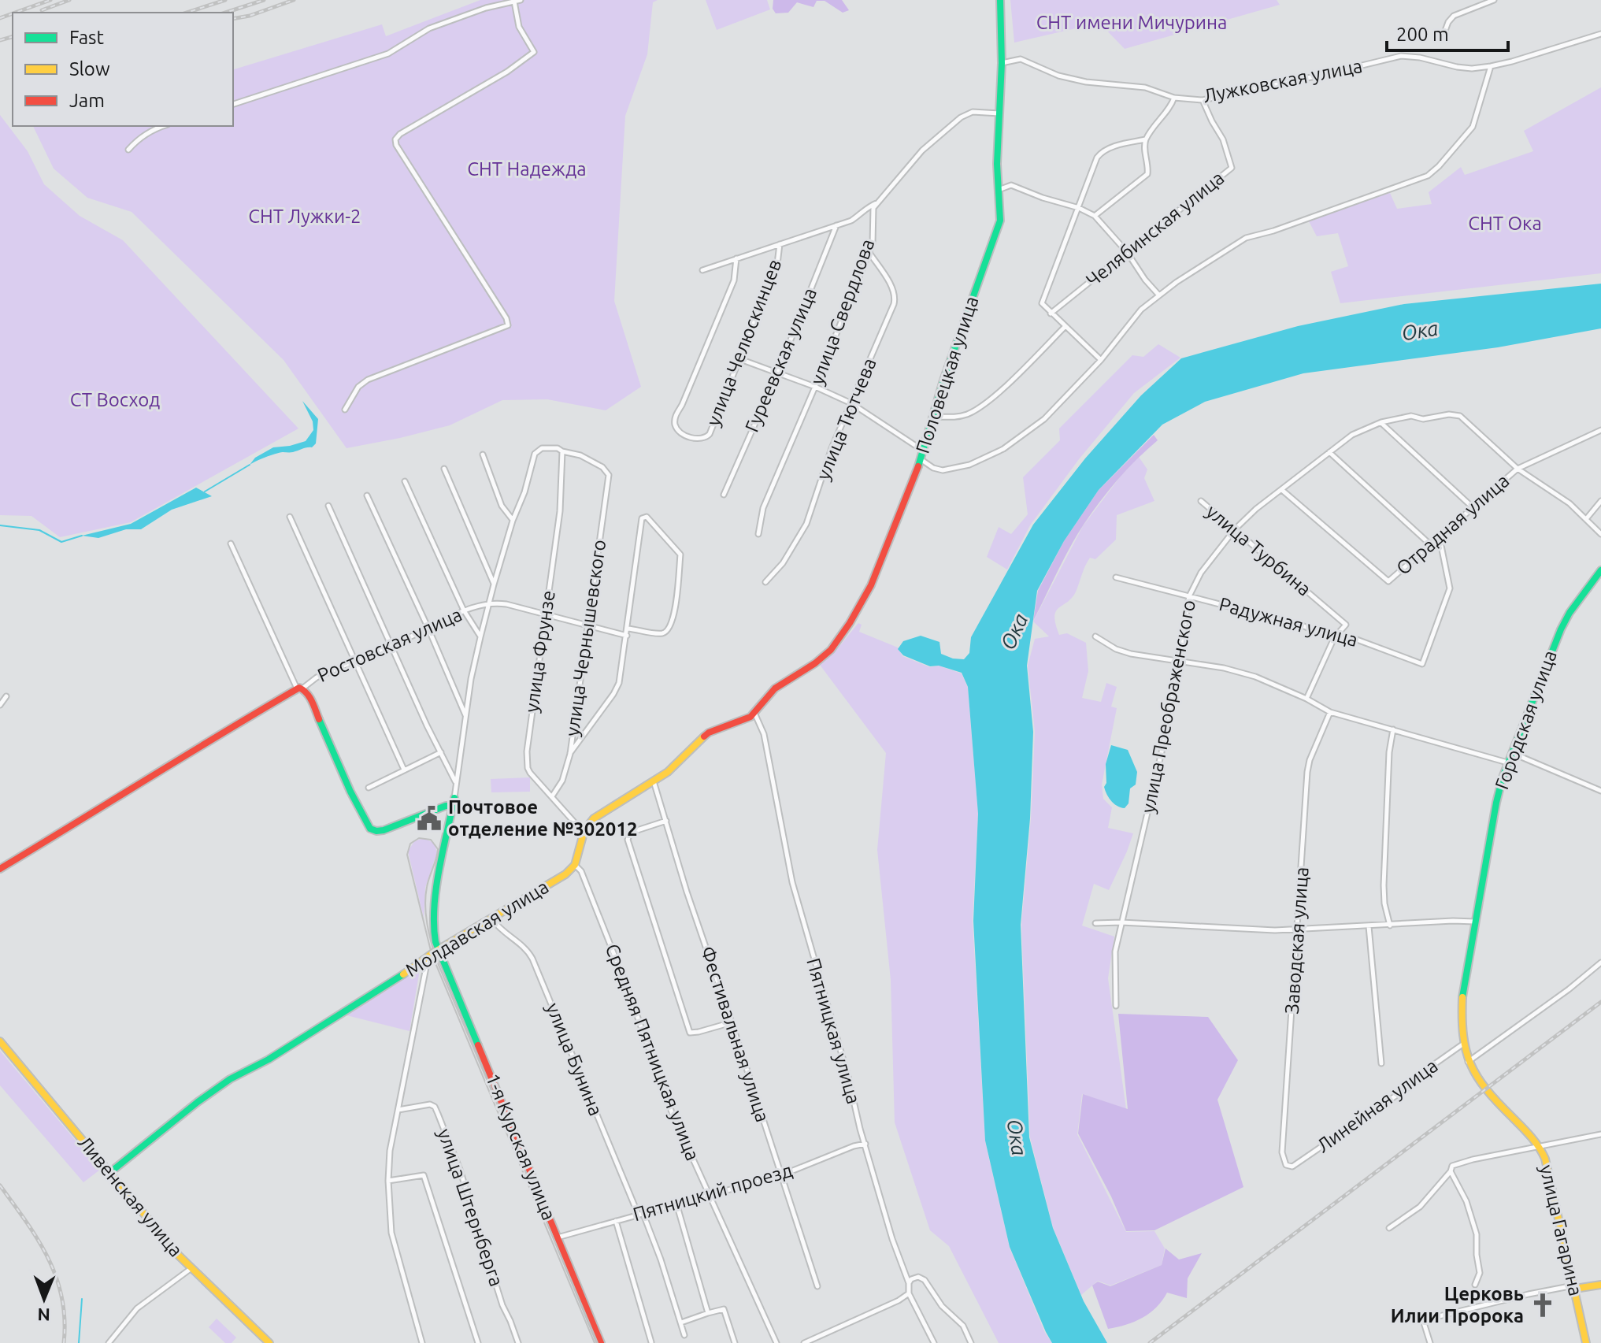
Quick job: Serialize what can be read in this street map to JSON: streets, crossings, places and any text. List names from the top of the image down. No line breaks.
{"streets":{"street":["Лужковская улица","Челябинская улица","улица Свердлова","улица Челюскинцев","Гуреевская улица","Половецкая улица","улица Тютчева","Отрадная улица","улица Турбина","Радужная улица","улица Чернышевского","Ростовская улица","улица Фрунзе","улица Преображенского","Городская улица","Молдавская улица","Заводская улица","Пятницкая улица","Фестивальная улица","Средняя Пятницкая улица","улица Бунина","Линейная улица","1-я Курская улица","Пятницкий проезд","Ливенская улица","улица Штернберга","улица Гагарина"]},"crossings":[["Лужковская улица","Челябинская улица"],["Лужковская улица","Половецкая улица"],["улица Свердлова","Половецкая улица"],["улица Свердлова","улица Тютчева"],["Половецкая улица","Пятницкая улица"],["Отрадная улица","Радужная улица"],["Отрадная улица","улица Преображенского"],["улица Турбина","Радужная улица"],["улица Турбина","улица Преображенского"],["Радужная улица","улица Преображенского"],["улица Чернышевского","Ростовская улица"],["улица Чернышевского","улица Фрунзе"],["Ростовская улица","улица Фрунзе"],["Городская улица","улица Гагарина"],["Молдавская улица","Средняя Пятницкая улица"],["Молдавская улица","улица Бунина"],["Молдавская улица","1-я Курская улица"],["Молдавская улица","Ливенская улица"],["Заводская улица","Линейная улица"],["Пятницкая улица","Пятницкий проезд"],["Фестивальная улица","Пятницкий проезд"],["Средняя Пятницкая улица","Пятницкий проезд"],["улица Бунина","Пятницкий проезд"],["Линейная улица","улица Гагарина"],["1-я Курская улица","Пятницкий проезд"]],"water":["Ока"],"parks":["СНТ имени Мичурина","СНТ Надежда","СНТ Лужки-2","СНТ Ока","СТ Восход"],"places":{"public building":["Почтовое отделение №302012"],"church":["Церковь Илии Пророка"]},"legend":["Fast","Slow","Jam"],"scale_bar":"200 m","north":"bottom"}
